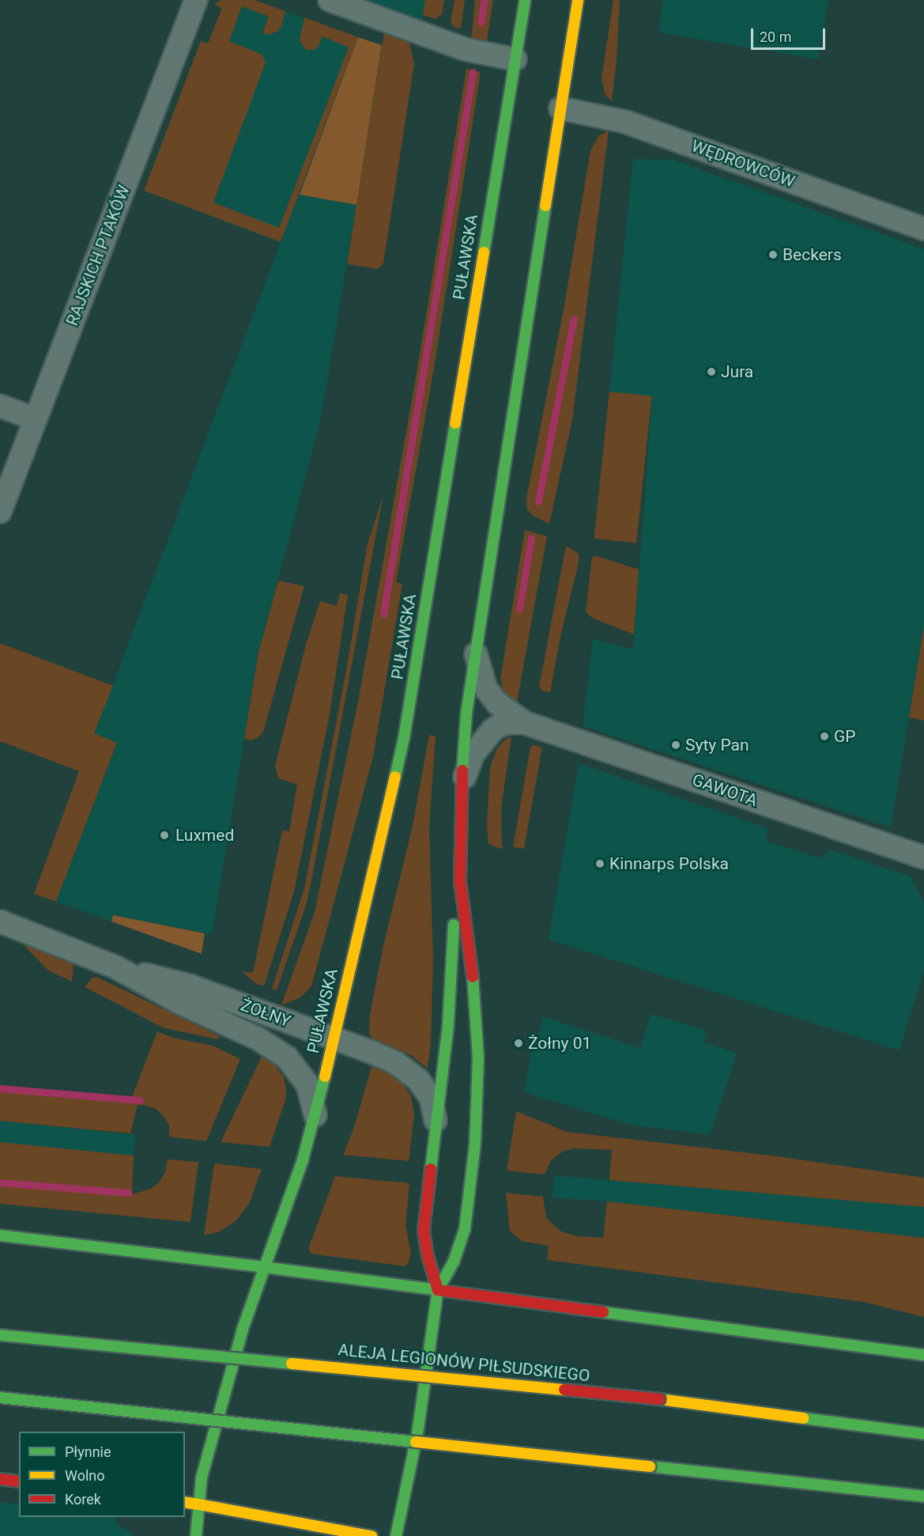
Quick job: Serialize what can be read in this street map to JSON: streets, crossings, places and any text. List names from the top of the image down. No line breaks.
{"streets":{"main road":["PUŁAWSKA","ALEJA LEGIONÓW PIŁSUDSKIEGO"],"street":["WĘDROWCÓW","RAJSKICH PTAKÓW","GAWOTA","ŻOŁNY"]},"crossings":[["PUŁAWSKA","ŻOŁNY"]],"places":["Beckers","Jura","GP","Syty Pan","Luxmed","Kinnarps Polska","Żołny 01"],"legend":["Płynnie","Wolno","Korek"],"scale_bar":"20 m"}
